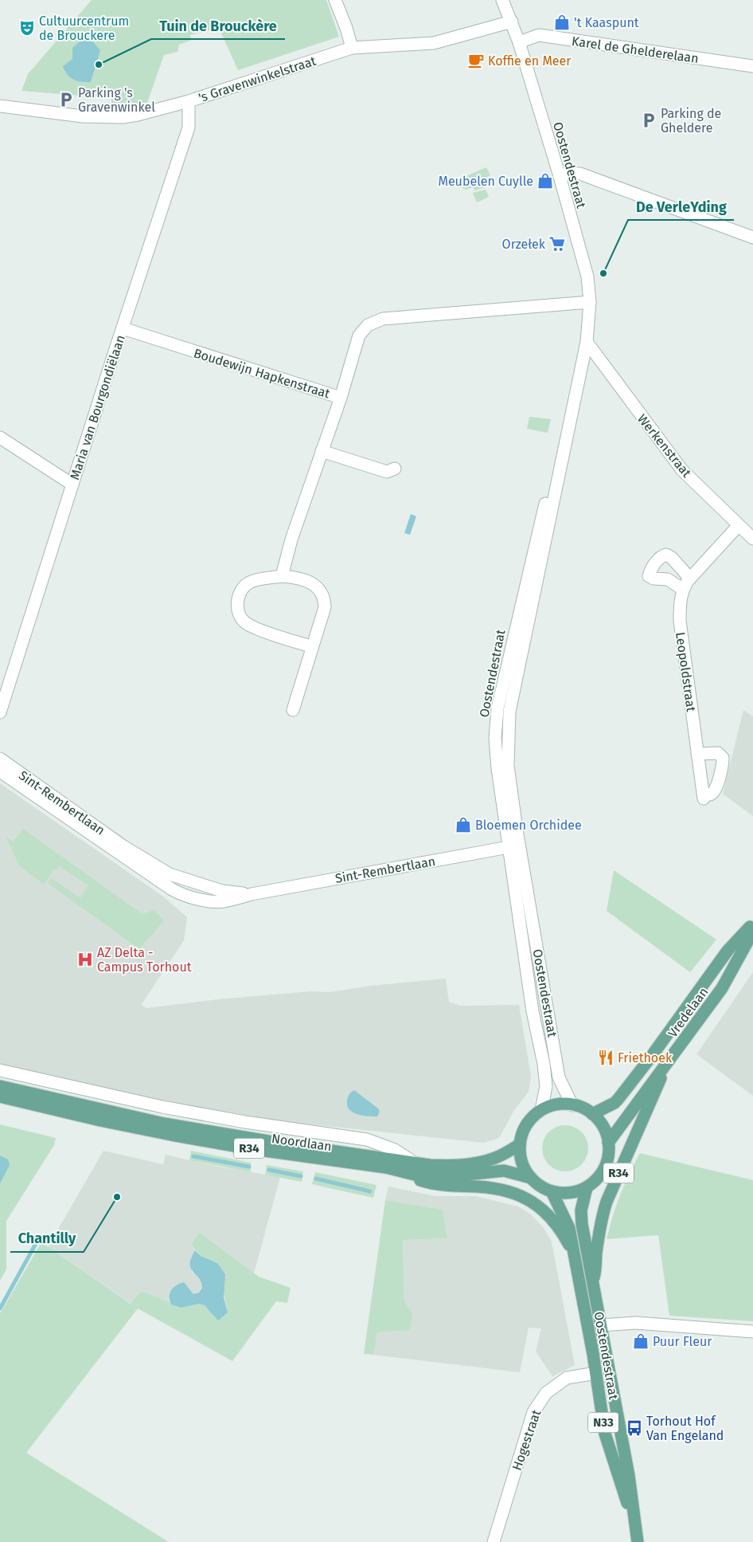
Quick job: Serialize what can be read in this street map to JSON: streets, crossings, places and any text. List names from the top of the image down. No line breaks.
{"streets":{"main road":["Oostendestraat","Vredelaan","Noordlaan","R34","N33"],"street":["Karel de Ghelderelaan","'s Gravenwinkelstraat","Boudewijn Hapkenstraat","Maria van Bourgondiëlaan","Werkenstraat","Leopoldstraat","Sint-Rembertlaan","Hogestraat"]},"crossings":[["Karel de Ghelderelaan","Oostendestraat"],["'s Gravenwinkelstraat","Oostendestraat"],["'s Gravenwinkelstraat","Maria van Bourgondiëlaan"],["Oostendestraat","Boudewijn Hapkenstraat"],["Oostendestraat","Werkenstraat"],["Oostendestraat","Sint-Rembertlaan"],["Oostendestraat","Vredelaan"],["Oostendestraat","Noordlaan"],["Oostendestraat","R34"],["Oostendestraat","Hogestraat"],["Boudewijn Hapkenstraat","Maria van Bourgondiëlaan"],["Vredelaan","Noordlaan"],["Vredelaan","R34"],["Noordlaan","R34"]],"places":{"shop":["'t Kaaspunt","Meubelen Cuylle","Bloemen Orchidee","Puur Fleur"],"theatre":["Cultuurcentrum de Brouckere"],"cafe":["Koffie en Meer"],"other":["Tuin de Brouckère","De VerleYding","Chantilly"],"parking":["Parking 's Gravenwinkel","Parking de Gheldere"],"supermarket":["Orzełek"],"hospital":["AZ Delta - Campus Torhout"],"restaurant":["Friethoek"],"bus stop":["Torhout Hof Van Engeland"]}}
